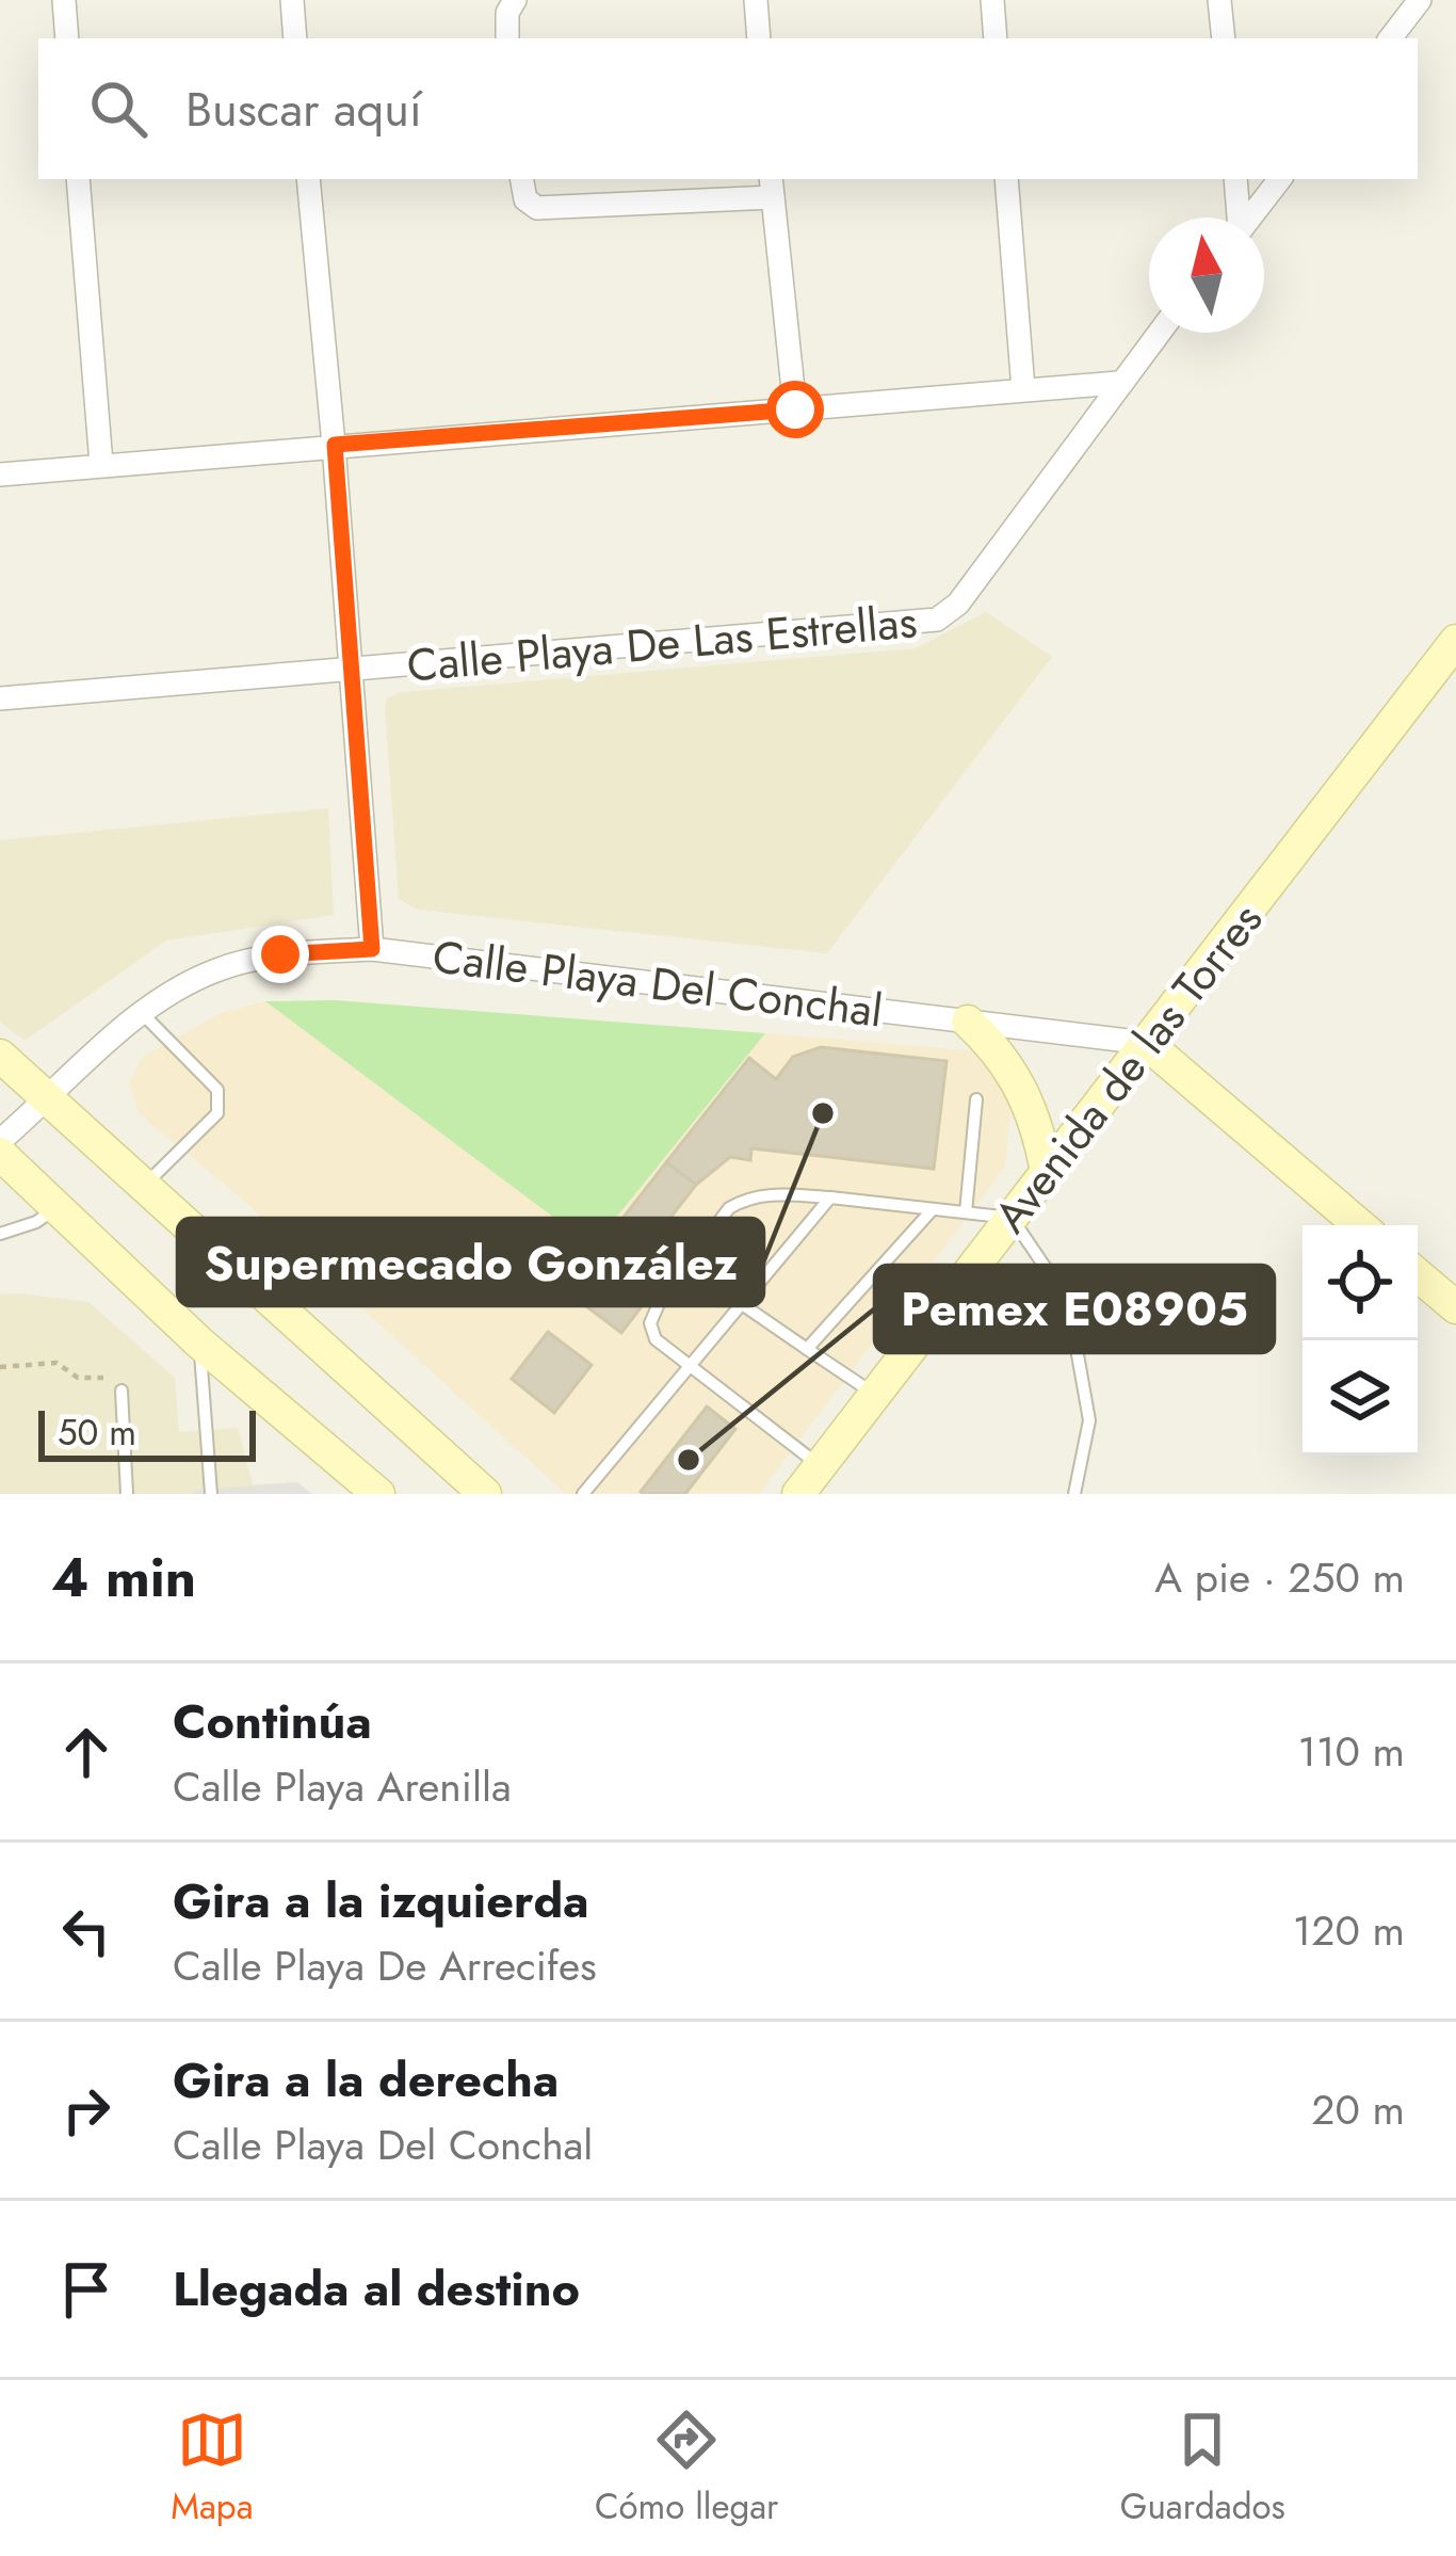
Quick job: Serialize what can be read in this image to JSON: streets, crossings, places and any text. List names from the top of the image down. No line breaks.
{"streets":{"main road":["Avenida de las Torres"],"street":["Calle Playa De Las Estrellas","Calle Playa Del Conchal"]},"crossings":[["Calle Playa Del Conchal","Avenida de las Torres"]],"places":["Supermecado González","Pemex E08905"],"scale_bar":"50 m","north":"top","page":{"search":"Buscar aquí","scale":"50 m","heading":["4 min","A pie · 250 m"],"list":[["Continúa","Calle Playa Arenilla","110 m"],["Gira a la izquierda","Calle Playa De Arrecifes","120 m"],["Gira a la derecha","Calle Playa Del Conchal","20 m"],"Llegada al destino"],"nav":["Mapa","Cómo llegar","Guardados"]}}
